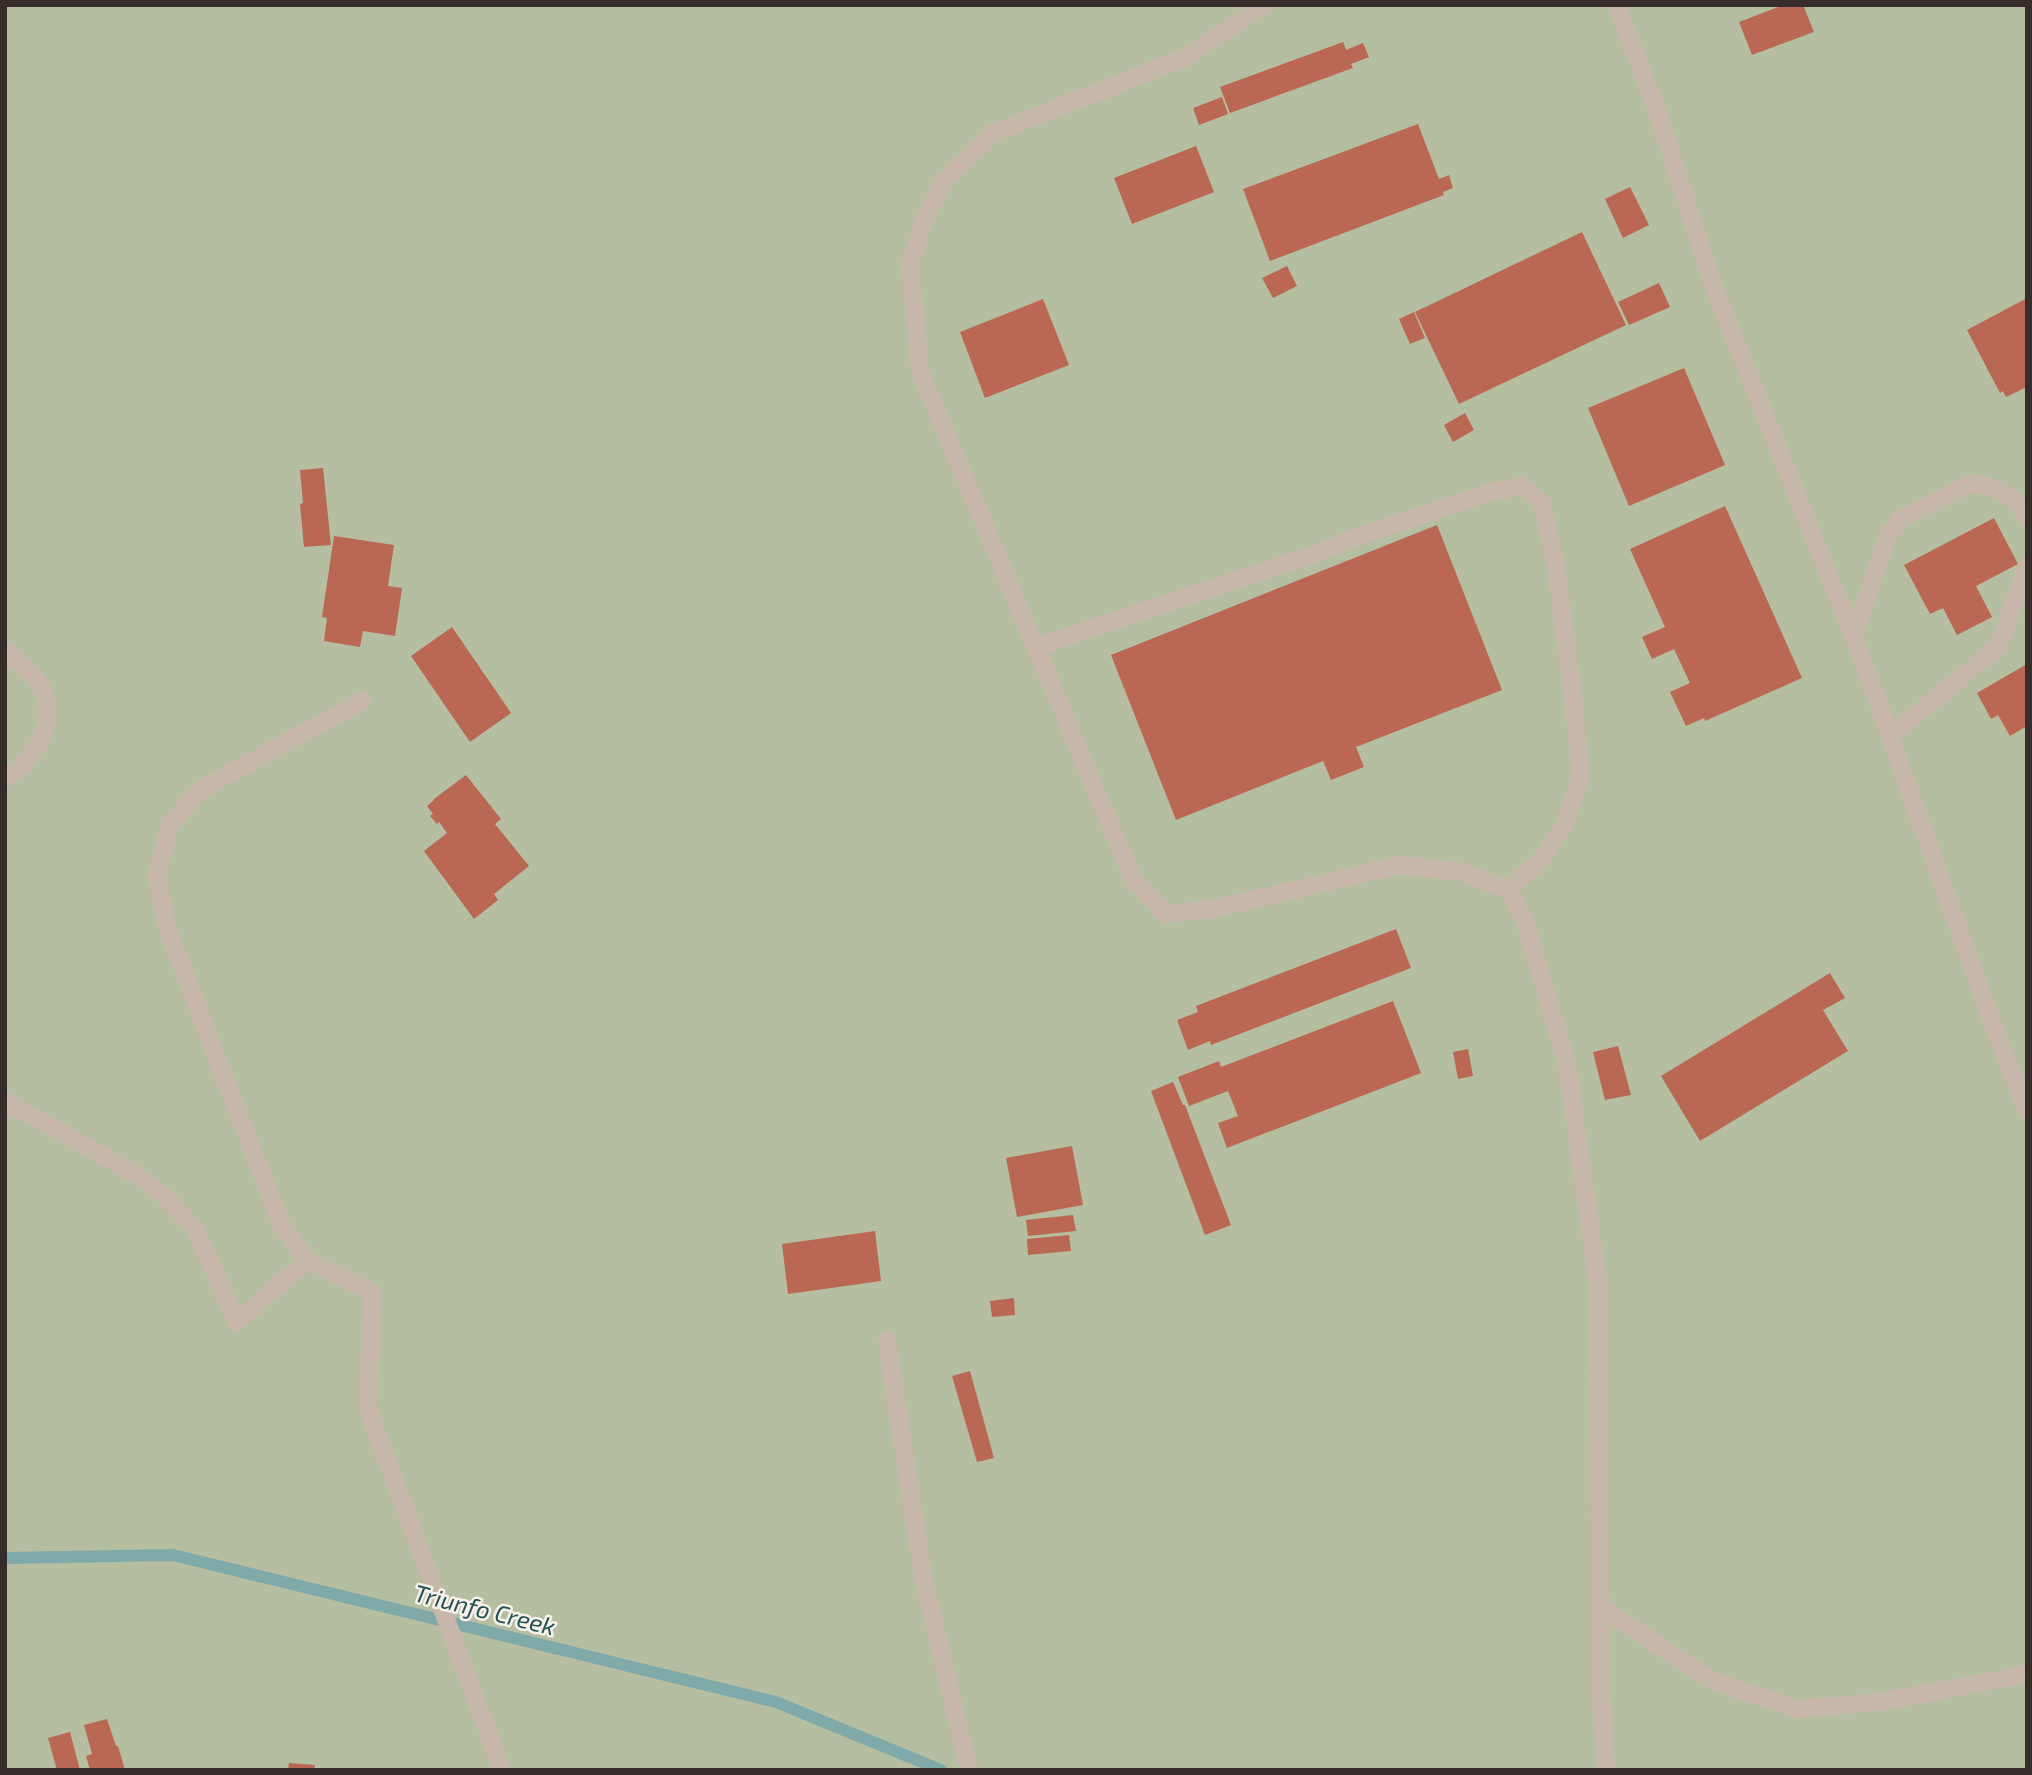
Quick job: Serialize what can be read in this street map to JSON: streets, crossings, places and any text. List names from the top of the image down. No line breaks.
{"water":["Triunfo Creek"]}
